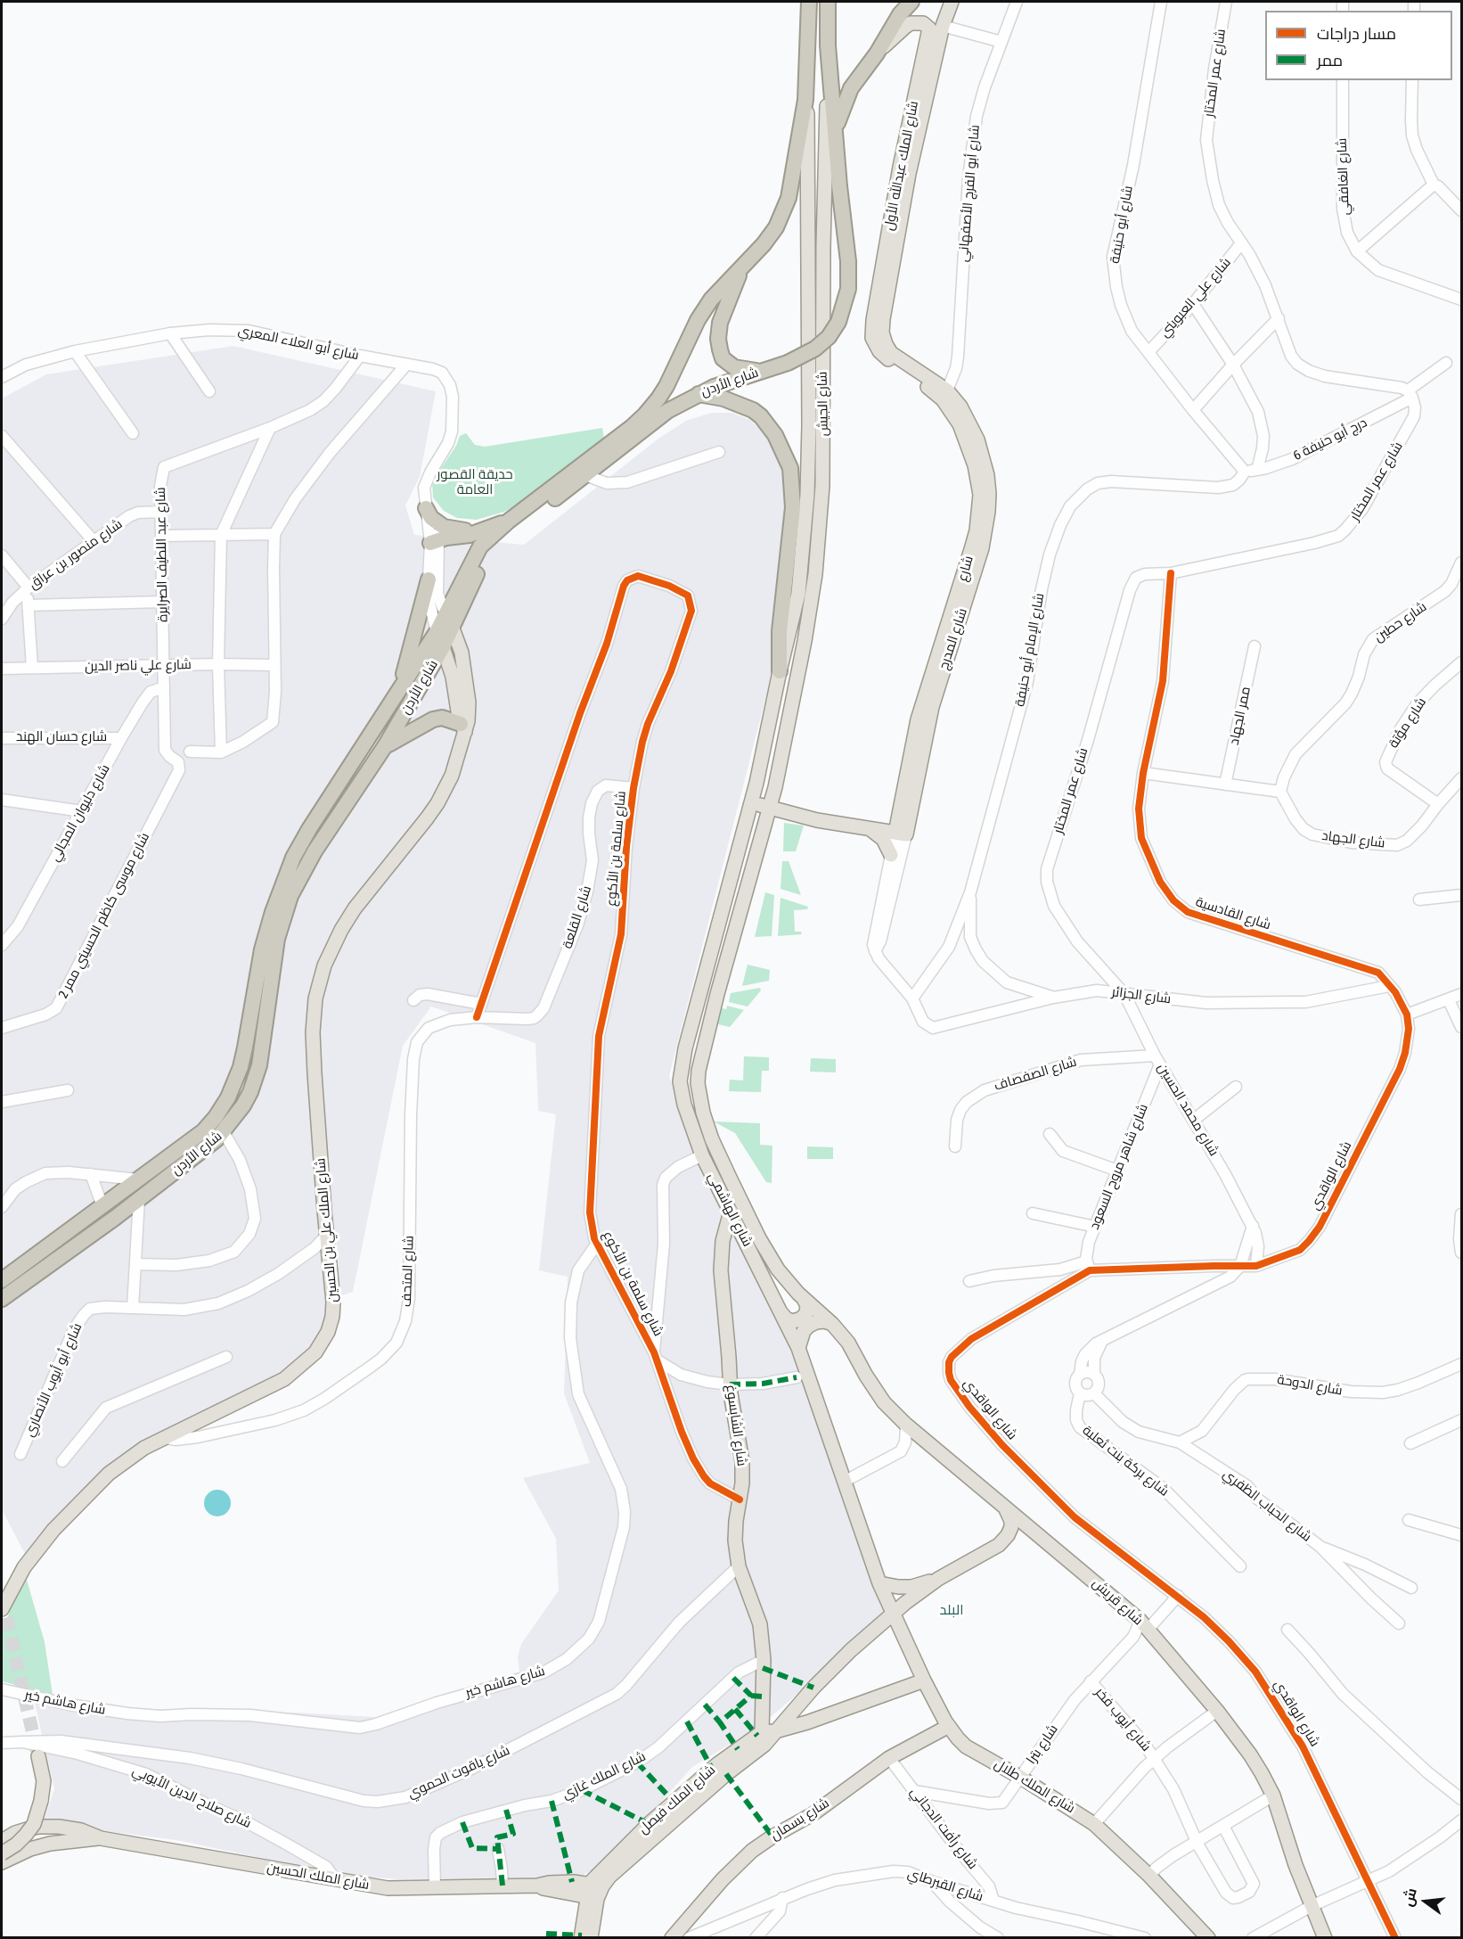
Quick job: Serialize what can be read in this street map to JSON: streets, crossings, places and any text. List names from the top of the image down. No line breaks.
{"streets":{"highway":["شارع الأردن","شارع الجيش"],"main road":["شارع الملك عبدالله الأول","شارع المدرج","شارع الهاشمي","شارع الملك علي بن الحسين","شارع الشابسوغ","شارع قريش","شارع الملك طلال","شارع الملك فيصل","شارع بسمان","شارع الملك الحسين"],"street":["شارع عمر المختار","شارع الغافقي","شارع أبو الفرج الأصفهاني","شارع أبو حنيفة","شارع علي العبويني","شارع أبو العلاء المعري","درج أبو حنيفة 6","شارع منصور بن عراق","شارع عبد اللطيف الصرايرة","شارع حطين","شارع الإمام أبو حنيفة","شارع علي ناصر الدين","ممر الجهاد","شارع مؤتة","شارع حسان الهند","شارع دليوان المجالي","شارع الجهاد","شارع سلمة بن الأكوع","شارع القادسية","شارع موسى كاظم الحسيني ممر 2","شارع القلعة","شارع الجزائر","شارع الصفصاف","شارع محمد الحسين","شارع شاهر مروح السعود","شارع الواقدي","شارع المتحف","شارع أبو أيوب الأنصاري","شارع الدوحة","شارع بركة بنت ثعلبة","شارع الحباب الظفري","شارع هاشم خير","شارع أيوب فخر","شارع بترا","شارع ياقوت الحموي","شارع الملك غازي","شارع صلاح الدين الأيوبي","شارع رأفت الدجاني","شارع القبرطاي"]},"crossings":[["شارع عمر المختار","شارع علي العبويني"],["شارع عمر المختار","درج أبو حنيفة 6"],["شارع عمر المختار","شارع القادسية"],["شارع عمر المختار","شارع الجزائر"],["شارع عمر المختار","شارع محمد الحسين"],["شارع الملك عبدالله الأول","شارع المدرج"],["شارع أبو الفرج الأصفهاني","شارع المدرج"],["شارع أبو حنيفة","شارع علي العبويني"],["شارع أبو حنيفة","درج أبو حنيفة 6"],["شارع أبو حنيفة","شارع الإمام أبو حنيفة"],["شارع أبو العلاء المعري","شارع عبد اللطيف الصرايرة"],["شارع الأردن","شارع الجيش"],["شارع الأردن","شارع الملك علي بن الحسين"],["شارع الجيش","شارع الهاشمي"],["درج أبو حنيفة 6","شارع الإمام أبو حنيفة"],["شارع منصور بن عراق","شارع عبد اللطيف الصرايرة"],["شارع عبد اللطيف الصرايرة","شارع علي ناصر الدين"],["شارع عبد اللطيف الصرايرة","شارع دليوان المجالي"],["شارع عبد اللطيف الصرايرة","شارع موسى كاظم الحسيني ممر 2"],["شارع حطين","شارع الجهاد"],["شارع الإمام أبو حنيفة","شارع الجزائر"],["شارع مؤتة","شارع الجهاد"],["شارع حسان الهند","شارع دليوان المجالي"],["شارع سلمة بن الأكوع","شارع القلعة"],["شارع سلمة بن الأكوع","شارع المتحف"],["شارع سلمة بن الأكوع","شارع الشابسوغ"],["شارع سلمة بن الأكوع","شارع هاشم خير"],["شارع القادسية","شارع الجزائر"],["شارع القادسية","شارع الواقدي"],["شارع القلعة","شارع المتحف"],["شارع الجزائر","شارع محمد الحسين"],["شارع الصفصاف","شارع محمد الحسين"],["شارع الصفصاف","شارع شاهر مروح السعود"],["شارع محمد الحسين","شارع شاهر مروح السعود"],["شارع محمد الحسين","شارع الواقدي"],["شارع شاهر مروح السعود","شارع الواقدي"],["شارع الواقدي","شارع بترا"],["شارع الهاشمي","شارع الشابسوغ"],["شارع الهاشمي","شارع قريش"],["شارع الهاشمي","شارع الملك طلال"],["شارع الهاشمي","شارع الملك فيصل"],["شارع الملك علي بن الحسين","شارع المتحف"],["شارع الملك علي بن الحسين","شارع أبو أيوب الأنصاري"],["شارع الدوحة","شارع الحباب الظفري"],["شارع الشابسوغ","شارع ياقوت الحموي"],["شارع الشابسوغ","شارع الملك غازي"],["شارع الشابسوغ","شارع الملك فيصل"],["شارع بركة بنت ثعلبة","شارع الحباب الظفري"],["شارع قريش","شارع بترا"],["شارع أيوب فخر","شارع بترا"],["شارع بترا","شارع الملك طلال"],["شارع بترا","شارع رأفت الدجاني"],["شارع ياقوت الحموي","شارع صلاح الدين الأيوبي"],["شارع الملك غازي","شارع الملك الحسين"],["شارع الملك طلال","شارع الملك فيصل"],["شارع الملك طلال","شارع بسمان"],["شارع صلاح الدين الأيوبي","شارع الملك الحسين"],["شارع الملك فيصل","شارع الملك الحسين"],["شارع بسمان","شارع رأفت الدجاني"],["شارع رأفت الدجاني","شارع القبرطاي"]],"districts":["البلد"],"parks":["حديقة القصور العامة"],"legend":["مسار دراجات","ممر"],"north":"left"}
